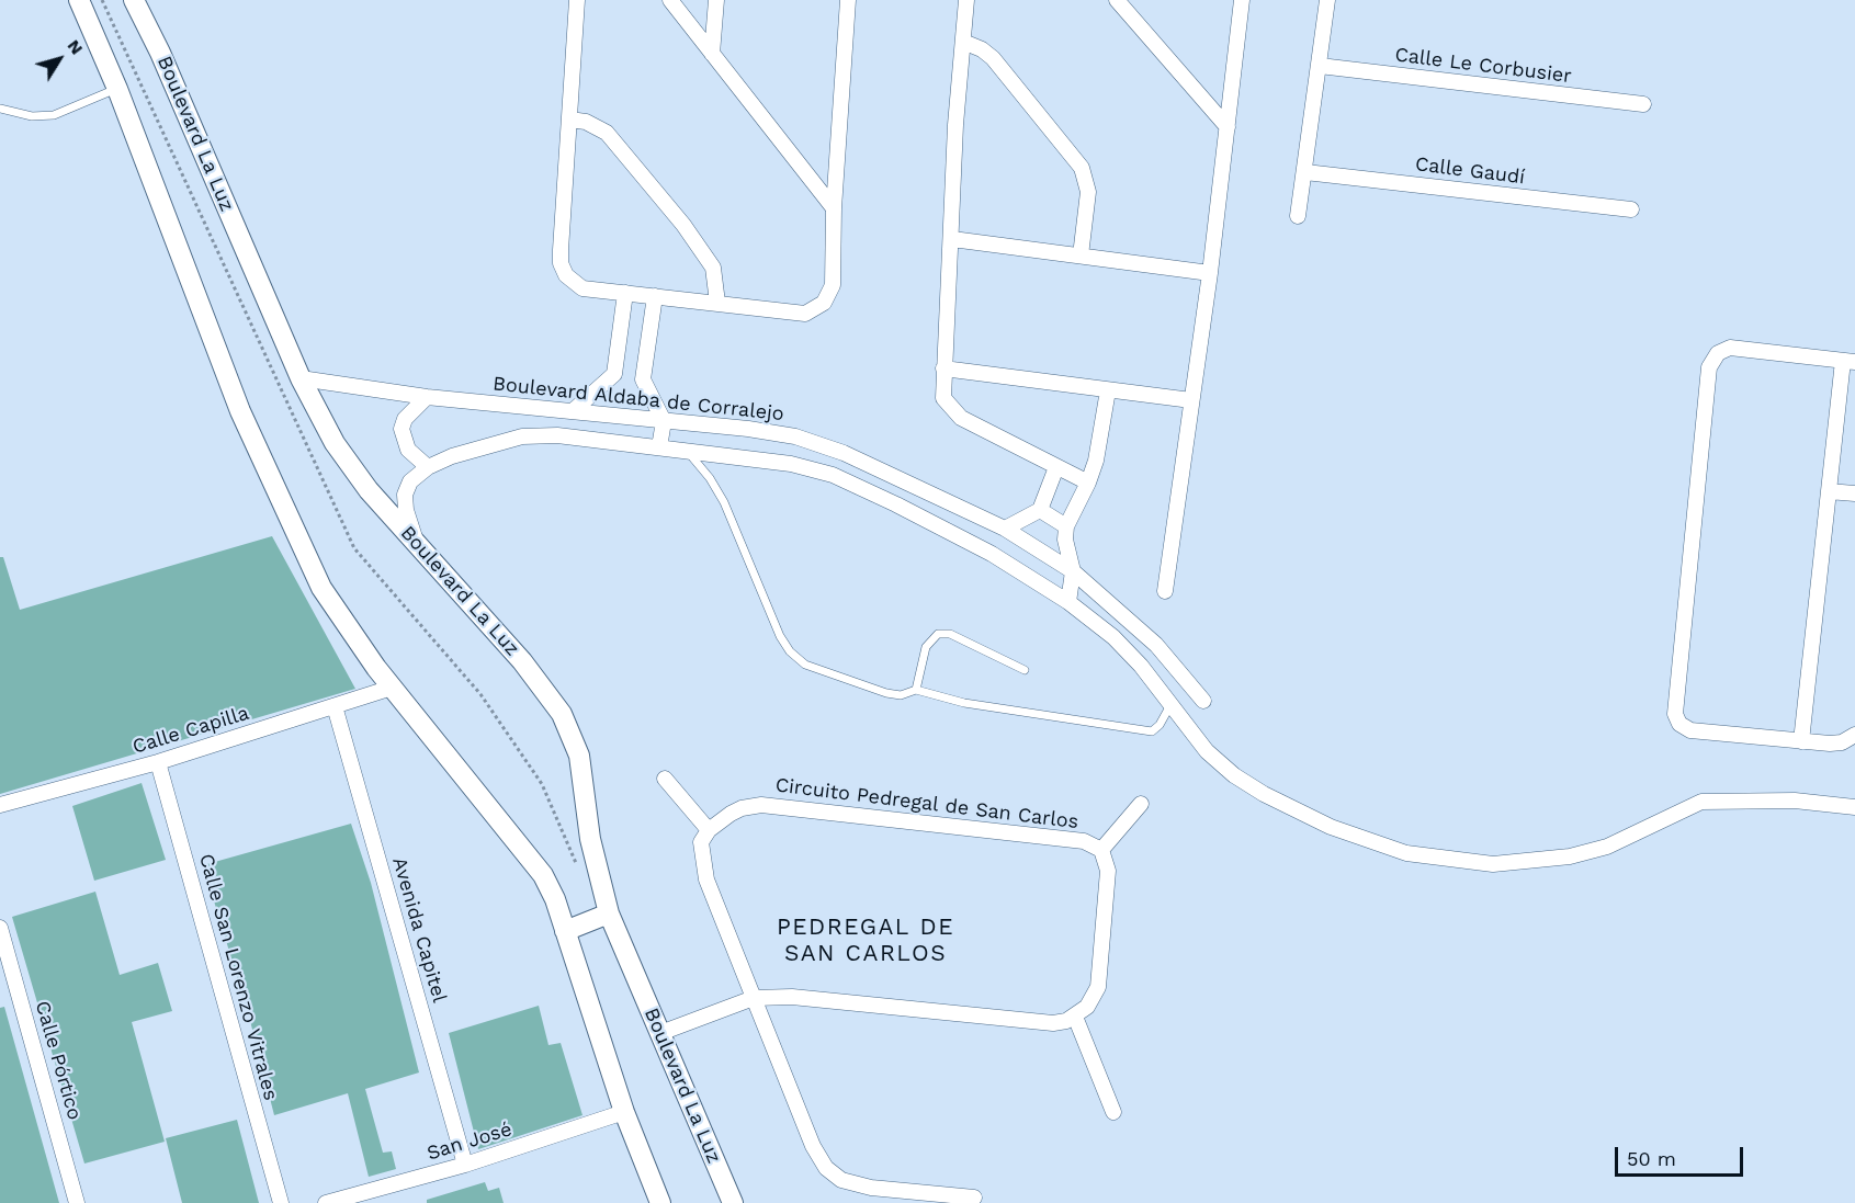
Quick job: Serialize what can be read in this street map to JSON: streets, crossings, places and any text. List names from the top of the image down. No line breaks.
{"streets":{"main road":["Boulevard La Luz"],"street":["Calle Le Corbusier","Calle Gaudí","Boulevard Aldaba de Corralejo","Calle Capilla","Circuito Pedregal de San Carlos","Avenida Capitel","Calle San Lorenzo Vitrales","Calle Pórtico","San José"]},"crossings":[["Boulevard La Luz","Boulevard Aldaba de Corralejo"],["Calle Capilla","Avenida Capitel"],["Calle Capilla","Calle San Lorenzo Vitrales"],["Avenida Capitel","San José"]],"districts":["PEDREGAL DE SAN CARLOS"],"scale_bar":"50 m","north":"top right"}
